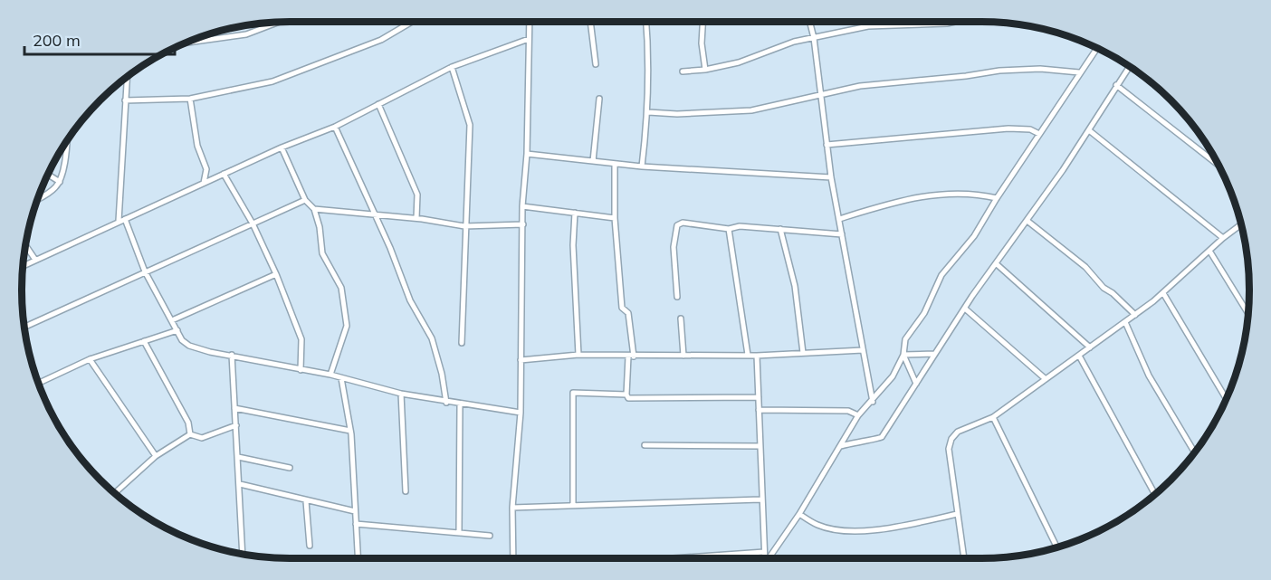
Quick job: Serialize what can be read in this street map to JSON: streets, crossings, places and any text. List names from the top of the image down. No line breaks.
{"scale_bar":"200 m"}
